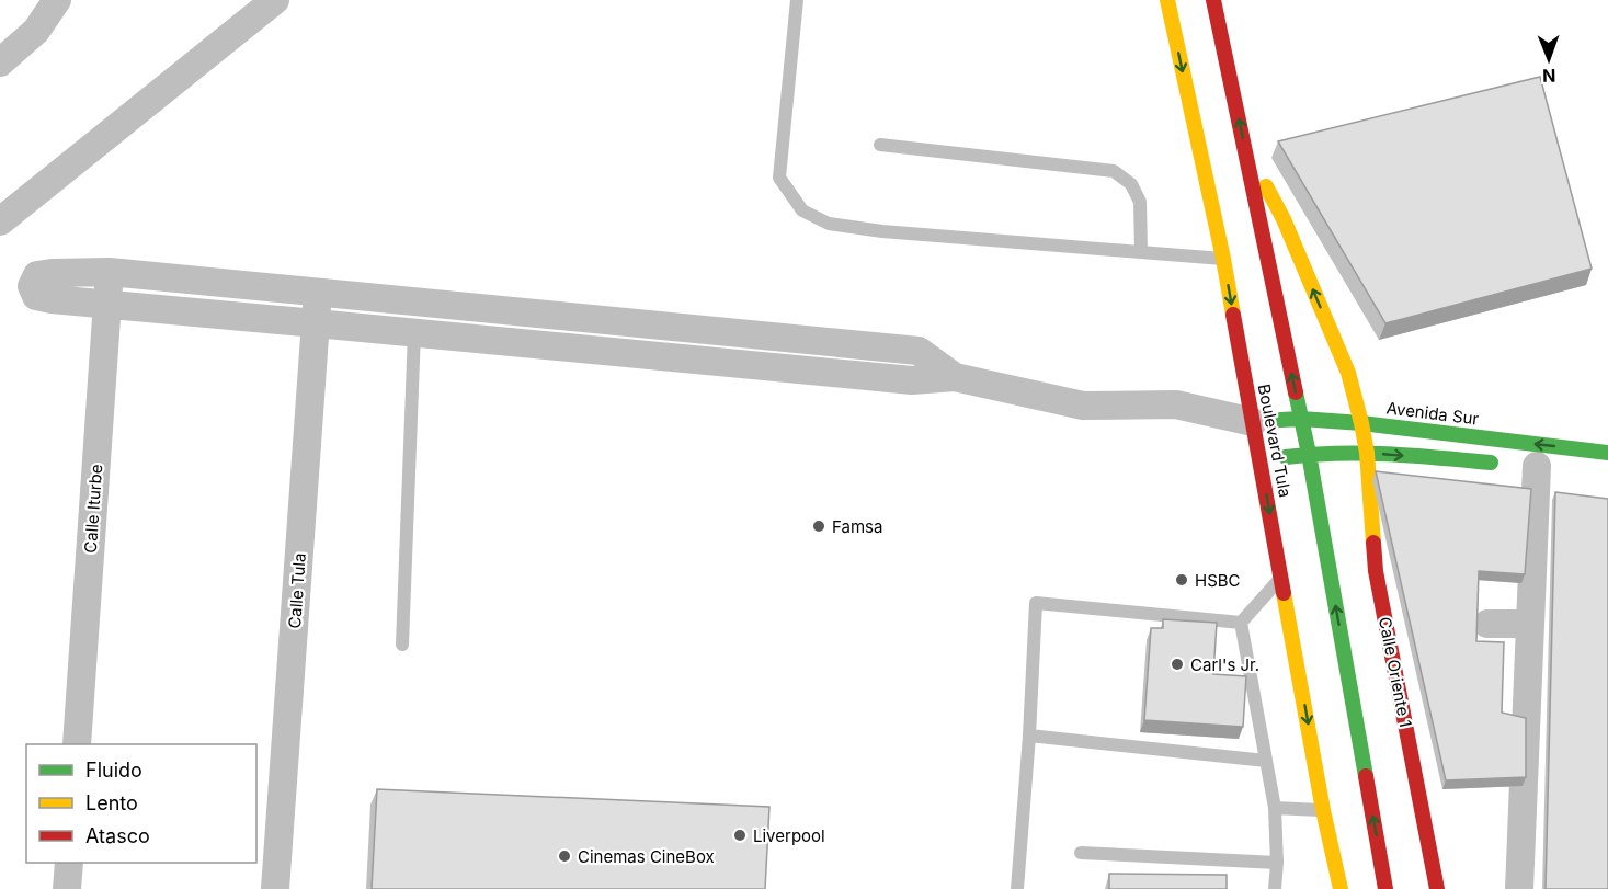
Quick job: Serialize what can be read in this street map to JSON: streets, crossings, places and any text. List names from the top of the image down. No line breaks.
{"streets":{"main road":["Avenida Sur","Boulevard Tula","Calle Oriente 1"],"street":["Calle Iturbe","Calle Tula"]},"crossings":[["Avenida Sur","Boulevard Tula"],["Avenida Sur","Calle Oriente 1"],["Boulevard Tula","Calle Oriente 1"]],"one_way":["Calle Oriente 1"],"places":["Famsa","HSBC","Carl's Jr.","Liverpool","Cinemas CineBox"],"legend":["Fluido","Lento","Atasco"],"north":"bottom"}
